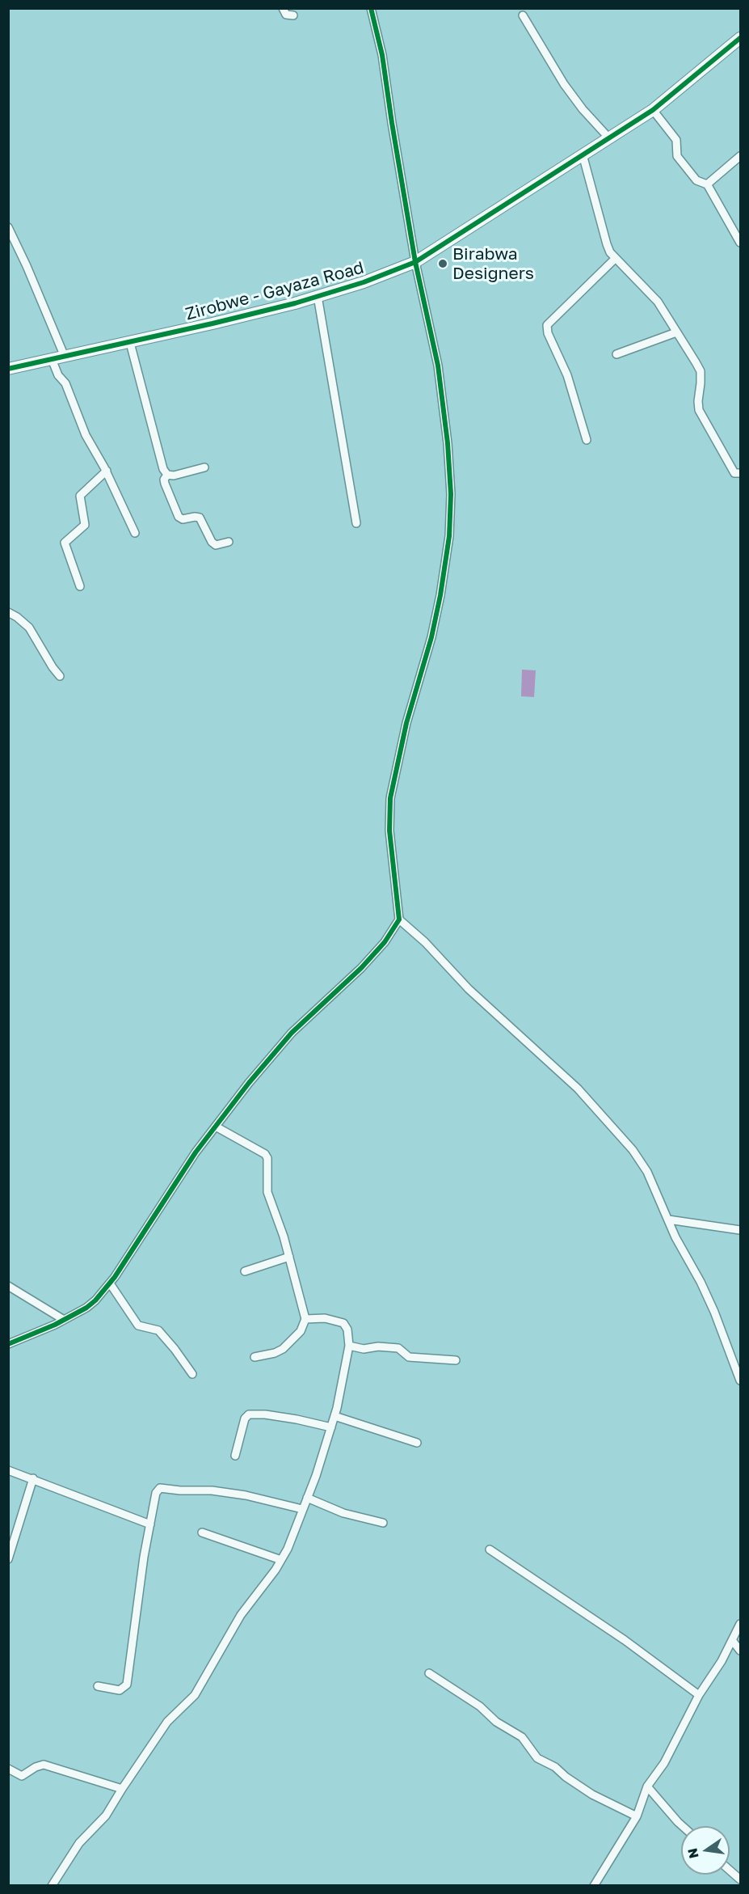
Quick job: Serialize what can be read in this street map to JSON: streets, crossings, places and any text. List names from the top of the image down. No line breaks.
{"streets":{"street":["Zirobwe - Gayaza Road"]},"places":["Birabwa Designers"],"north":"left"}
